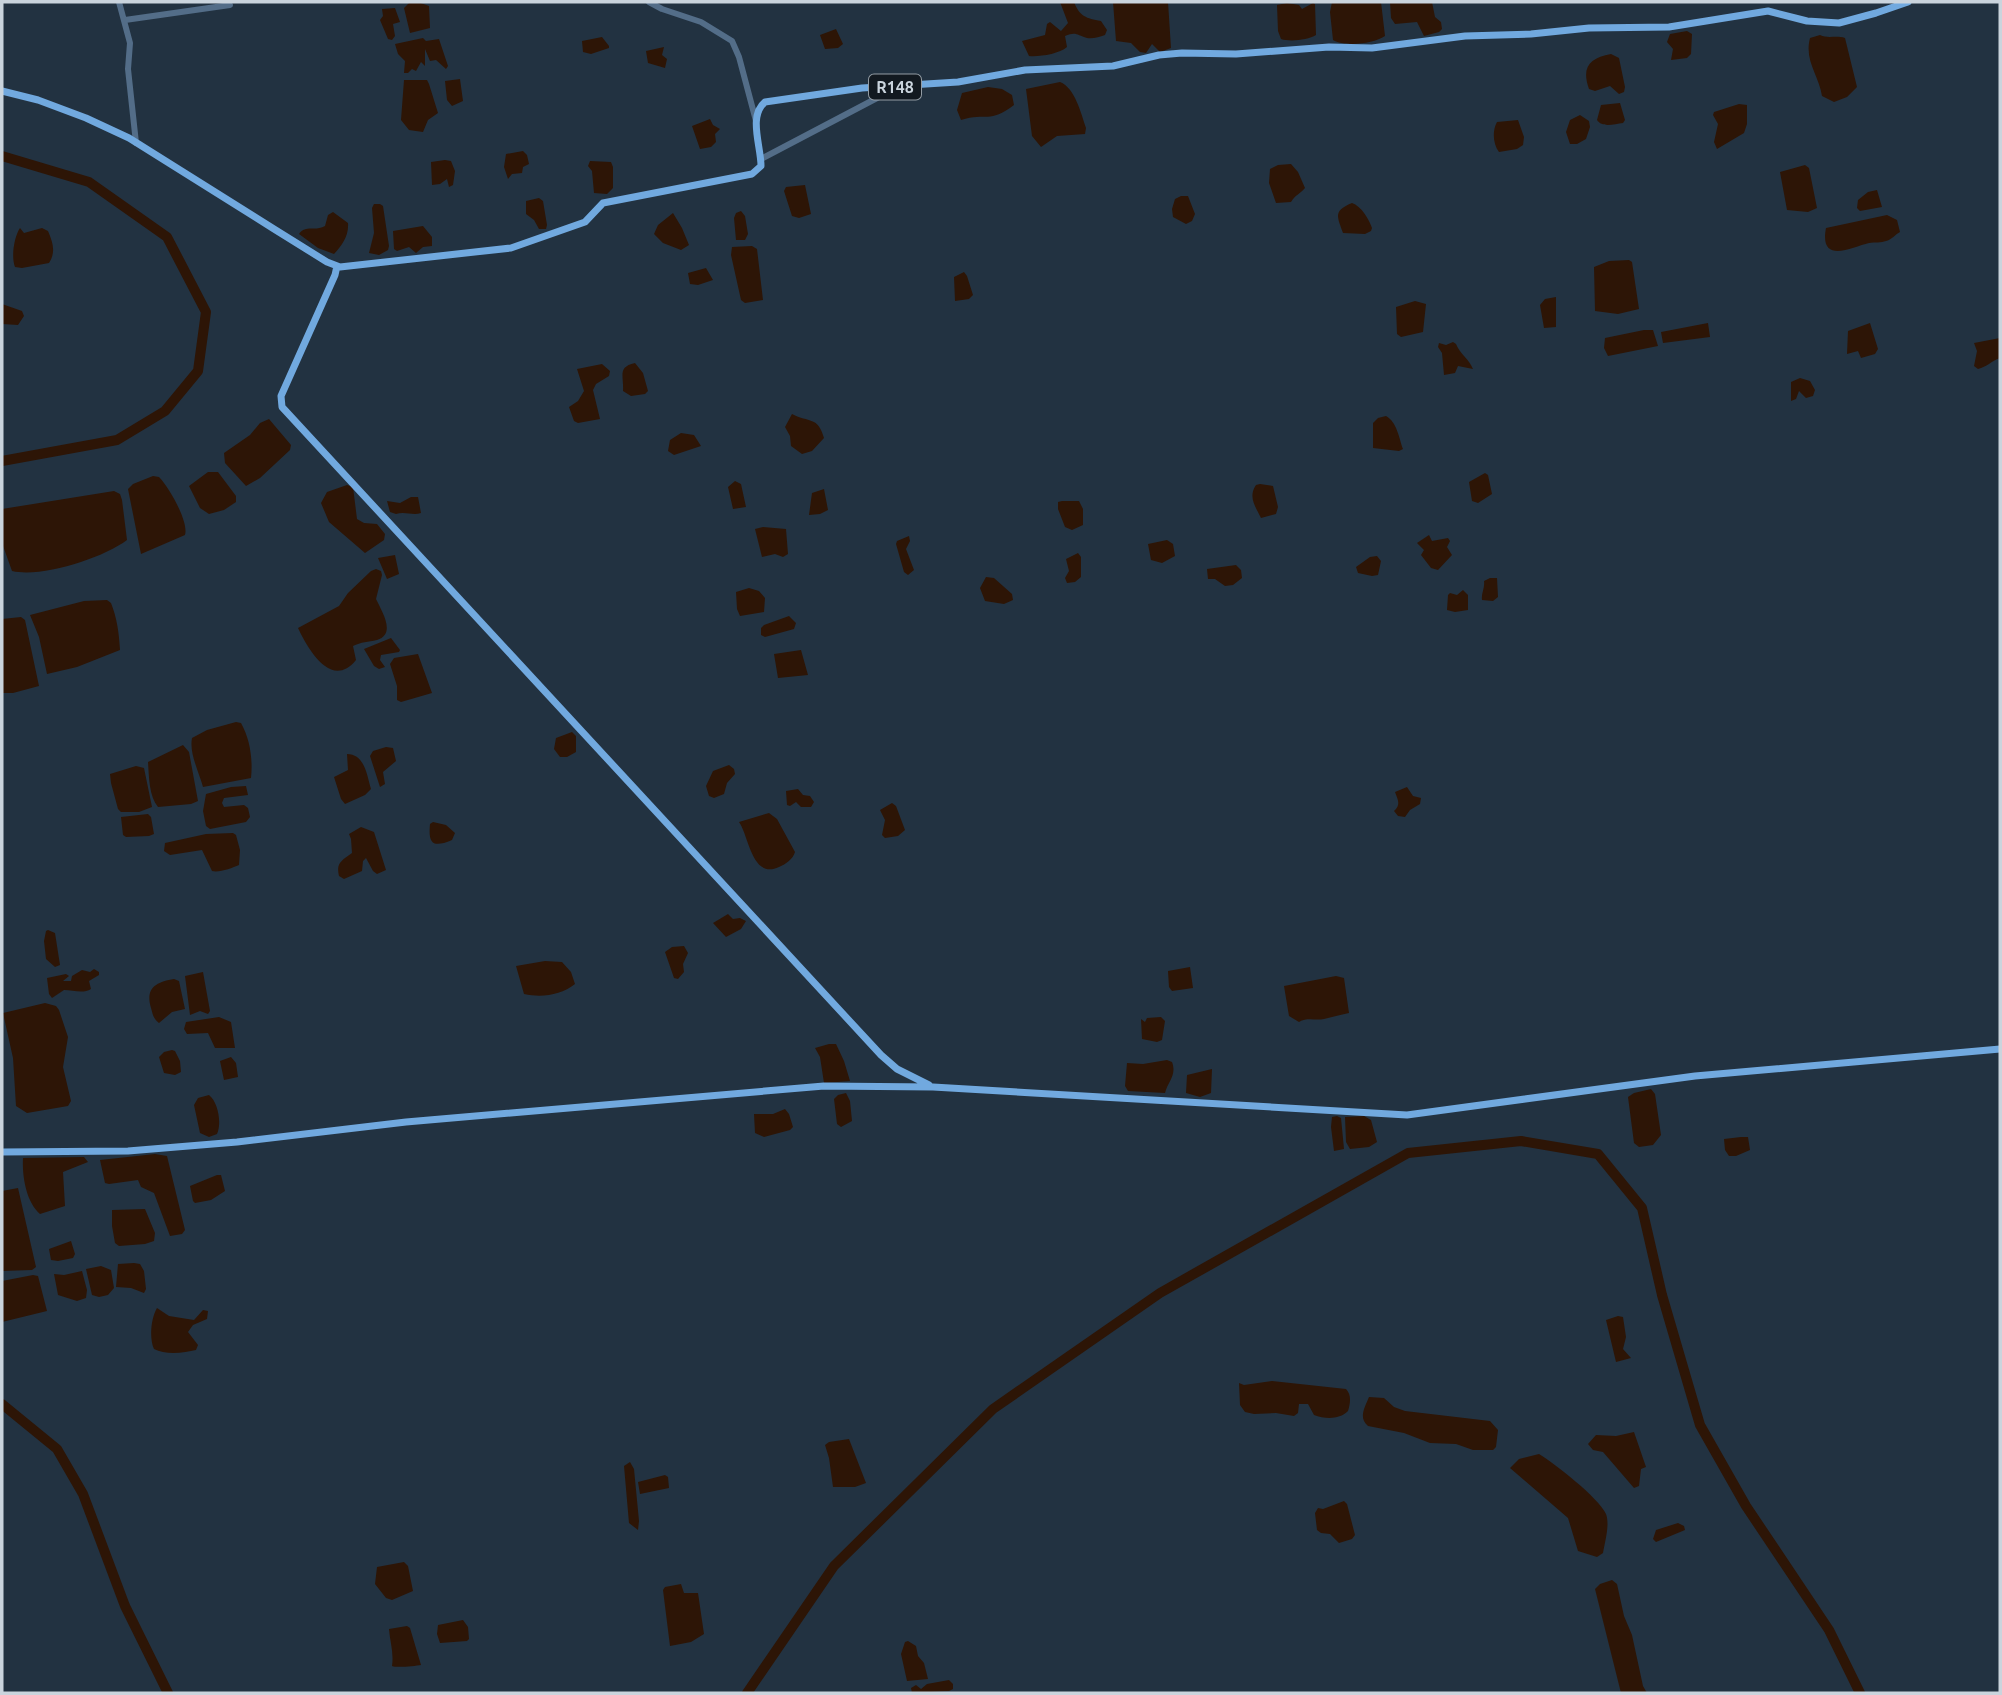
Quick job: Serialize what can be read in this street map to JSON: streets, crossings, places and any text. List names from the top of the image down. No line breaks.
{"streets":{"main road":["R148"]}}
